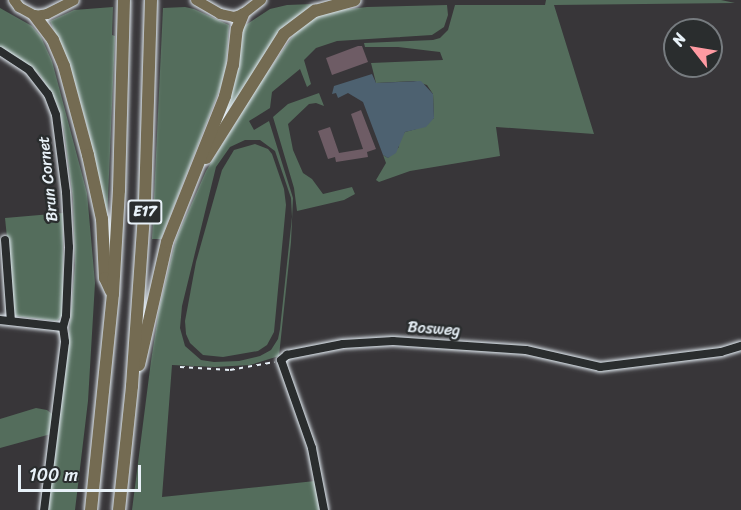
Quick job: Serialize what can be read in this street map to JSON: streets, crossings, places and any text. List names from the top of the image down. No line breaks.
{"streets":{"highway":["E17"],"street":["Brun Cornet","Bosweg"]},"scale_bar":"100 m","north":"top left"}
